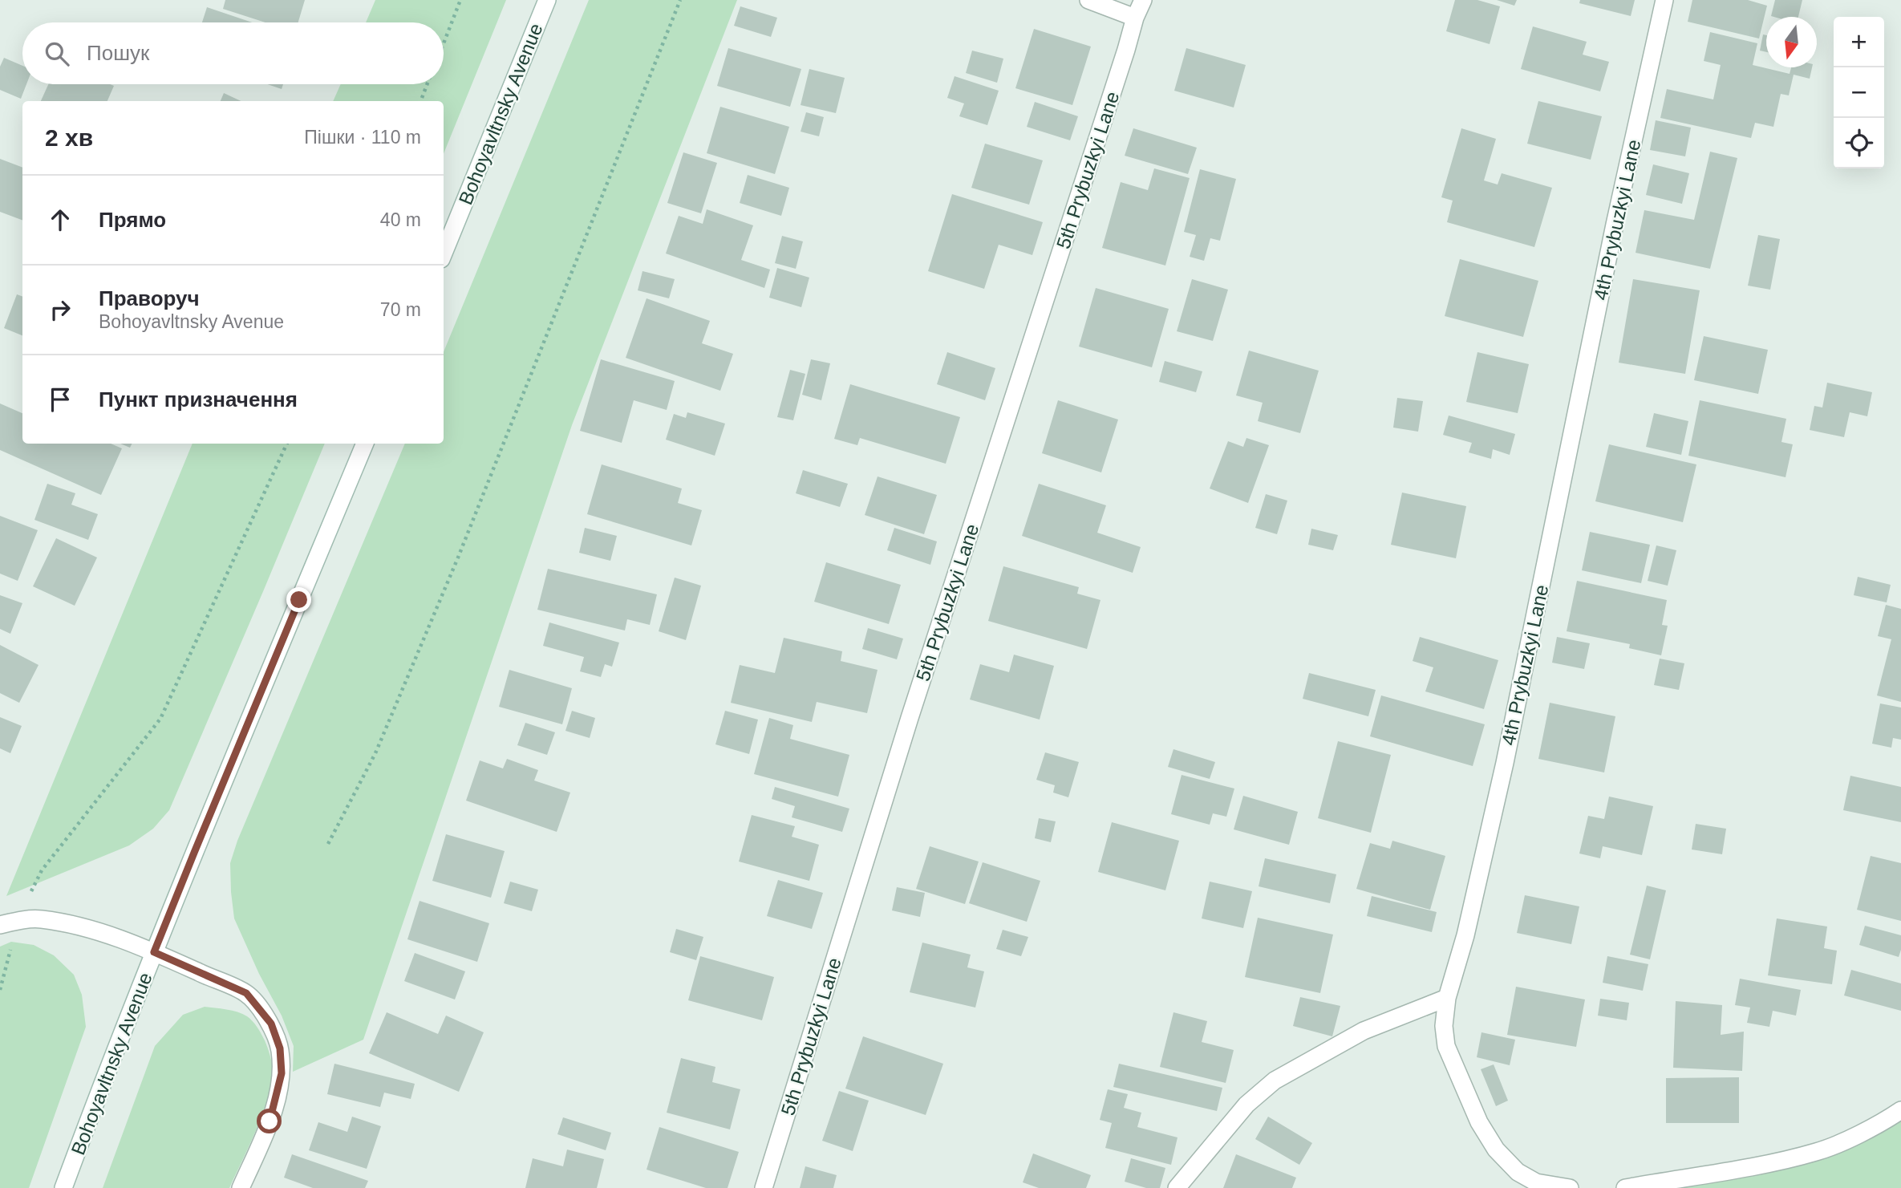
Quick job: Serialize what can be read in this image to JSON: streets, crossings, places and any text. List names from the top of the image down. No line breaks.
{"streets":{"street":["Bohoyavltnsky Avenue","5th Prybuzkyi Lane","4th Prybuzkyi Lane"]},"north":"bottom","page":{"map_buttons":["+","−"],"search":"Пошук","heading":["2 хв","Пішки · 110 m"],"list":[["Прямо","40 m"],["Праворуч","Bohoyavltnsky Avenue","70 m"],"Пункт призначення"]}}
